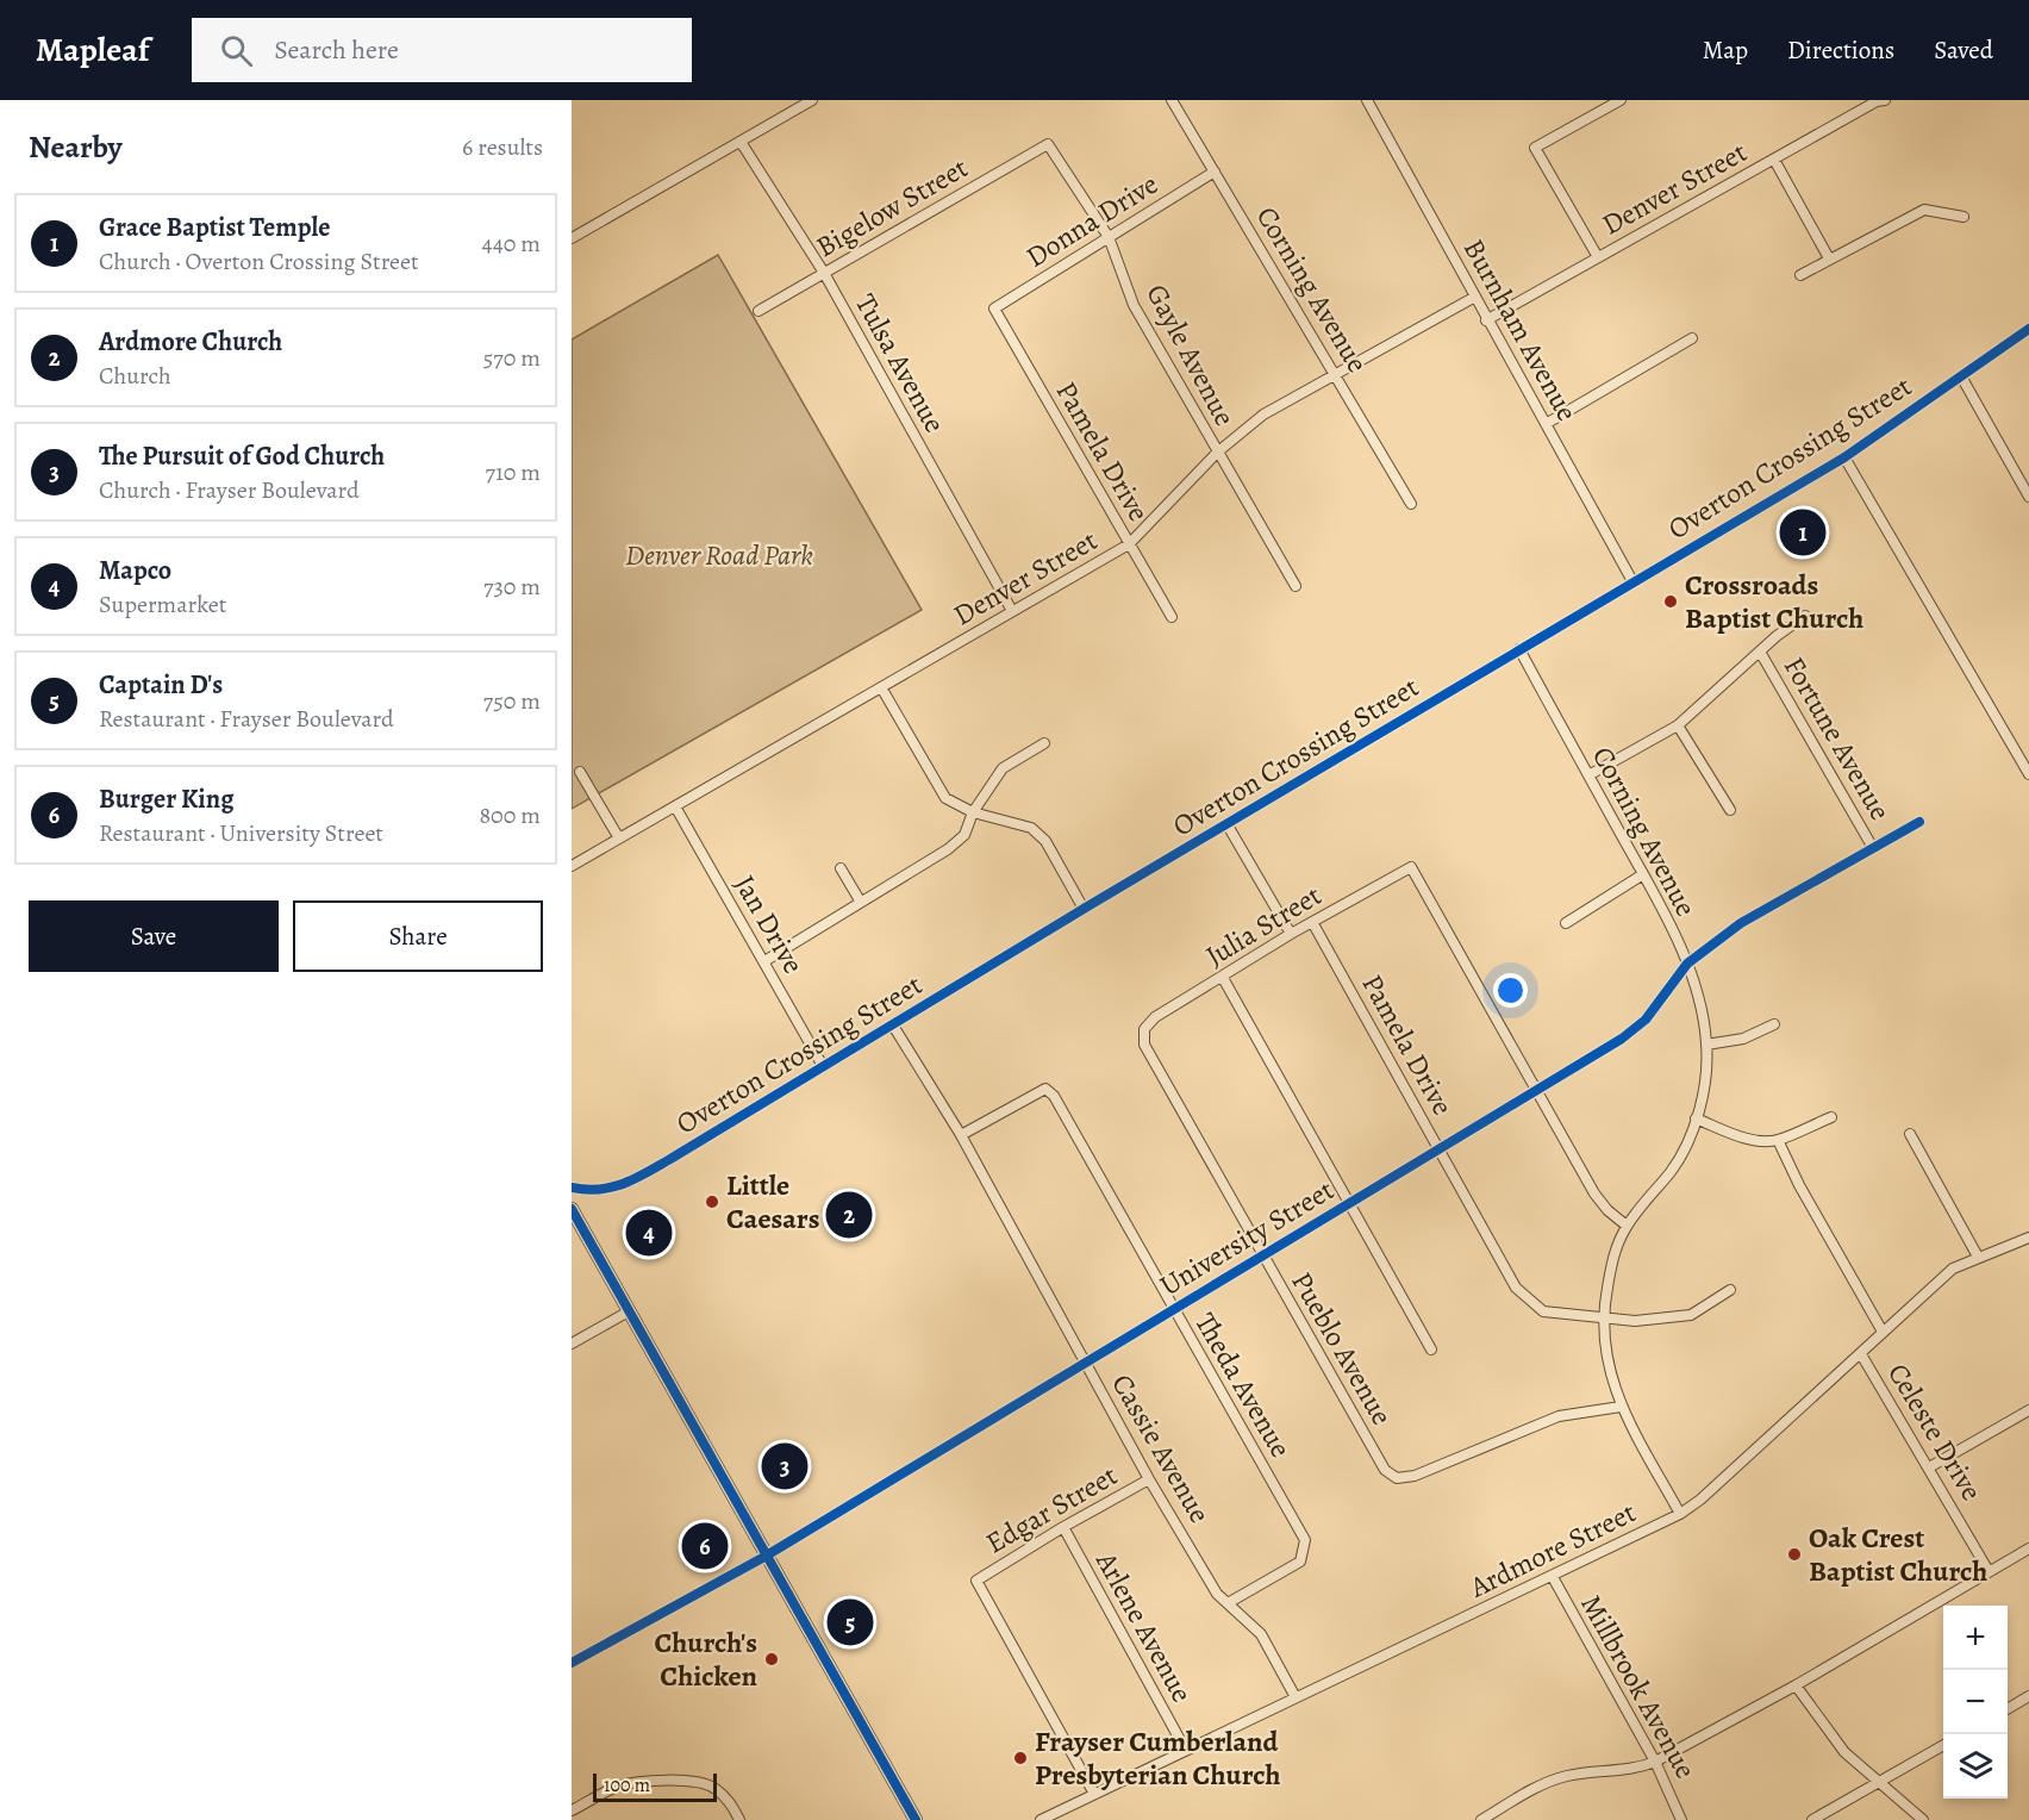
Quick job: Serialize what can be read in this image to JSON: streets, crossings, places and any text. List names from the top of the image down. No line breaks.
{"streets":{"street":["Denver Street","Bigelow Street","Donna Drive","Corning Avenue","Burnham Avenue","Gayle Avenue","Tulsa Avenue","Pamela Drive","Overton Crossing Street","Fortune Avenue","Jan Drive","Julia Street","University Street","Pueblo Avenue","Theda Avenue","Celeste Drive","Cassie Avenue","Edgar Street","Ardmore Street","Arlene Avenue","Millbrook Avenue"]},"crossings":[["Denver Street","Corning Avenue"],["Denver Street","Burnham Avenue"],["Denver Street","Gayle Avenue"],["Denver Street","Tulsa Avenue"],["Denver Street","Pamela Drive"],["Denver Street","Jan Drive"],["Bigelow Street","Gayle Avenue"],["Bigelow Street","Tulsa Avenue"],["Donna Drive","Corning Avenue"],["Donna Drive","Gayle Avenue"],["Donna Drive","Pamela Drive"],["Corning Avenue","Pamela Drive"],["Corning Avenue","Overton Crossing Street"],["Corning Avenue","University Street"],["Corning Avenue","Pueblo Avenue"],["Corning Avenue","Ardmore Street"],["Burnham Avenue","Overton Crossing Street"],["Pamela Drive","Julia Street"],["Pamela Drive","University Street"],["Overton Crossing Street","Jan Drive"],["Overton Crossing Street","Cassie Avenue"],["Fortune Avenue","University Street"],["Julia Street","University Street"],["Julia Street","Pueblo Avenue"],["University Street","Pueblo Avenue"],["University Street","Theda Avenue"],["University Street","Cassie Avenue"],["Theda Avenue","Cassie Avenue"],["Celeste Drive","Ardmore Street"],["Cassie Avenue","Edgar Street"],["Cassie Avenue","Ardmore Street"],["Edgar Street","Ardmore Street"],["Edgar Street","Arlene Avenue"],["Ardmore Street","Arlene Avenue"],["Ardmore Street","Millbrook Avenue"]],"parks":["Denver Road Park"],"places":["Crossroads Baptist Church","Little Caesars","Oak Crest Baptist Church","Church's Chicken","Frayser Cumberland Presbyterian Church"],"scale_bar":"100 m","page":{"header":"Mapleaf","search":"Search here","nav":["Map","Directions","Saved"],"heading":["Nearby","6 results"],"list":[{"mark":"1","name":"Grace Baptist Temple","note":"Church · Overton Crossing Street","value":"440 m"},{"mark":"2","name":"Ardmore Church","note":"Church","value":"570 m"},{"mark":"3","name":"The Pursuit of God Church","note":"Church · Frayser Boulevard","value":"710 m"},{"mark":"4","name":"Mapco","note":"Supermarket","value":"730 m"},{"mark":"5","name":"Captain D's","note":"Restaurant · Frayser Boulevard","value":"750 m"},{"mark":"6","name":"Burger King","note":"Restaurant · University Street","value":"800 m"}],"pins":["1","2","4","3","6","5"],"buttons":["Save","Share"],"map_buttons":["+","−"],"scale":"100 m"}}
